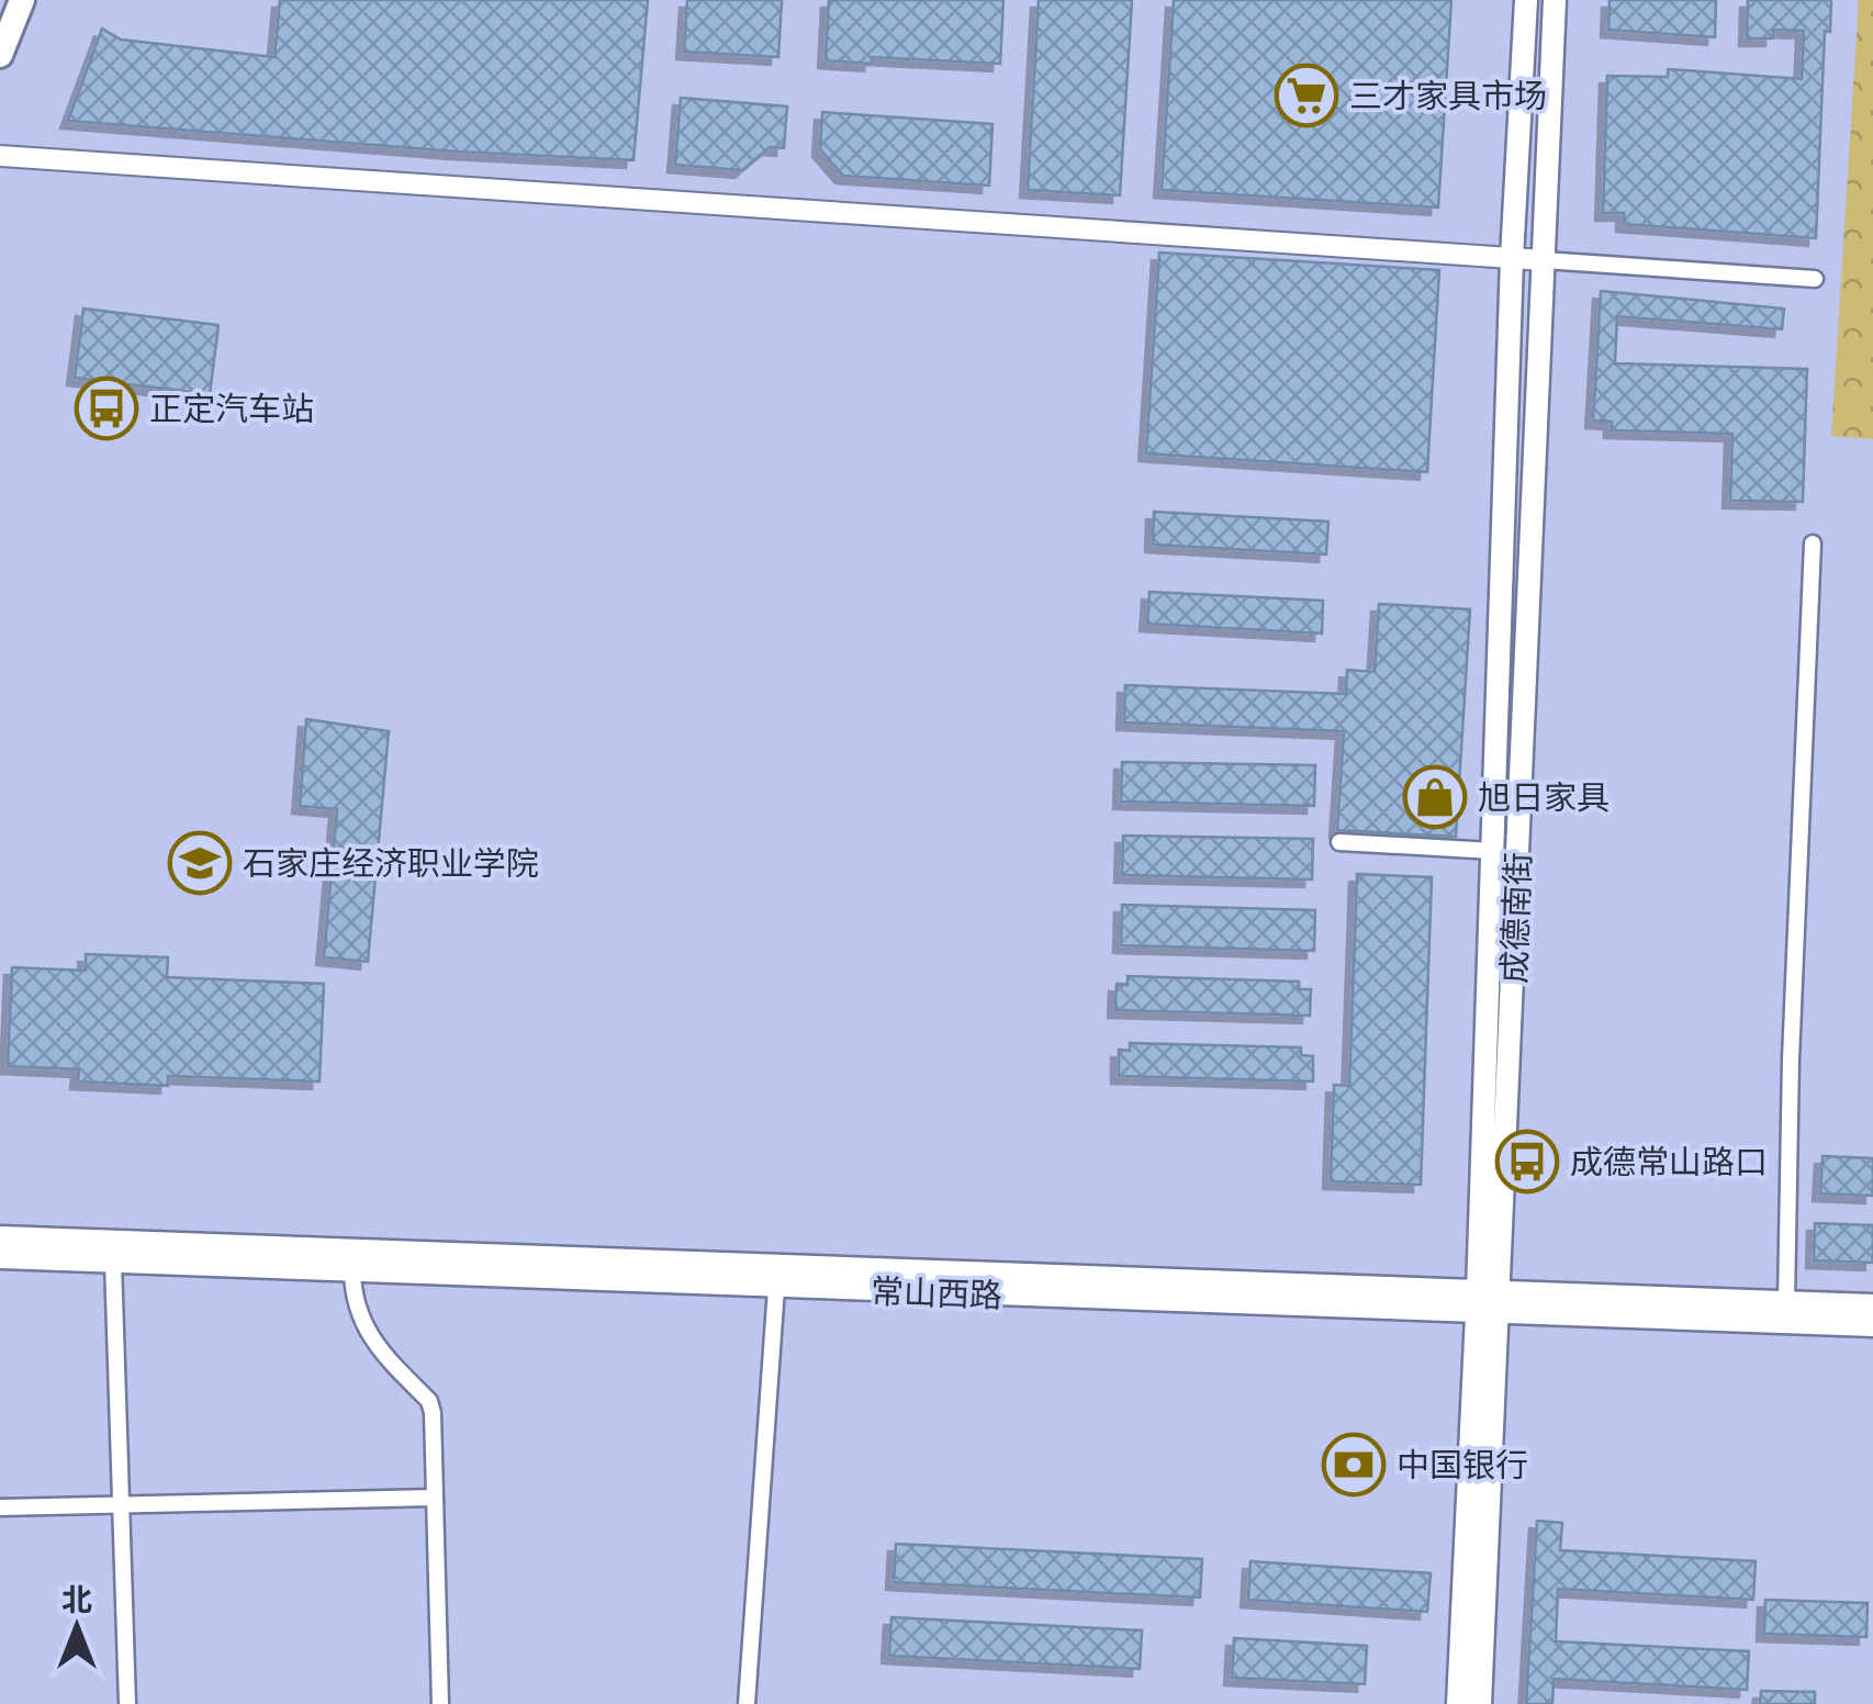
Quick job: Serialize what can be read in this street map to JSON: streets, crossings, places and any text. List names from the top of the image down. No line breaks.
{"streets":{"main road":["成德南街","常山西路"]},"crossings":[["成德南街","常山西路"]],"places":{"supermarket":["三才家具市场"],"bus stop":["正定汽车站","成德常山路口"],"shop":["旭日家具"],"school or university":["石家庄经济职业学院"],"bank":["中国银行"]},"north":"top"}
